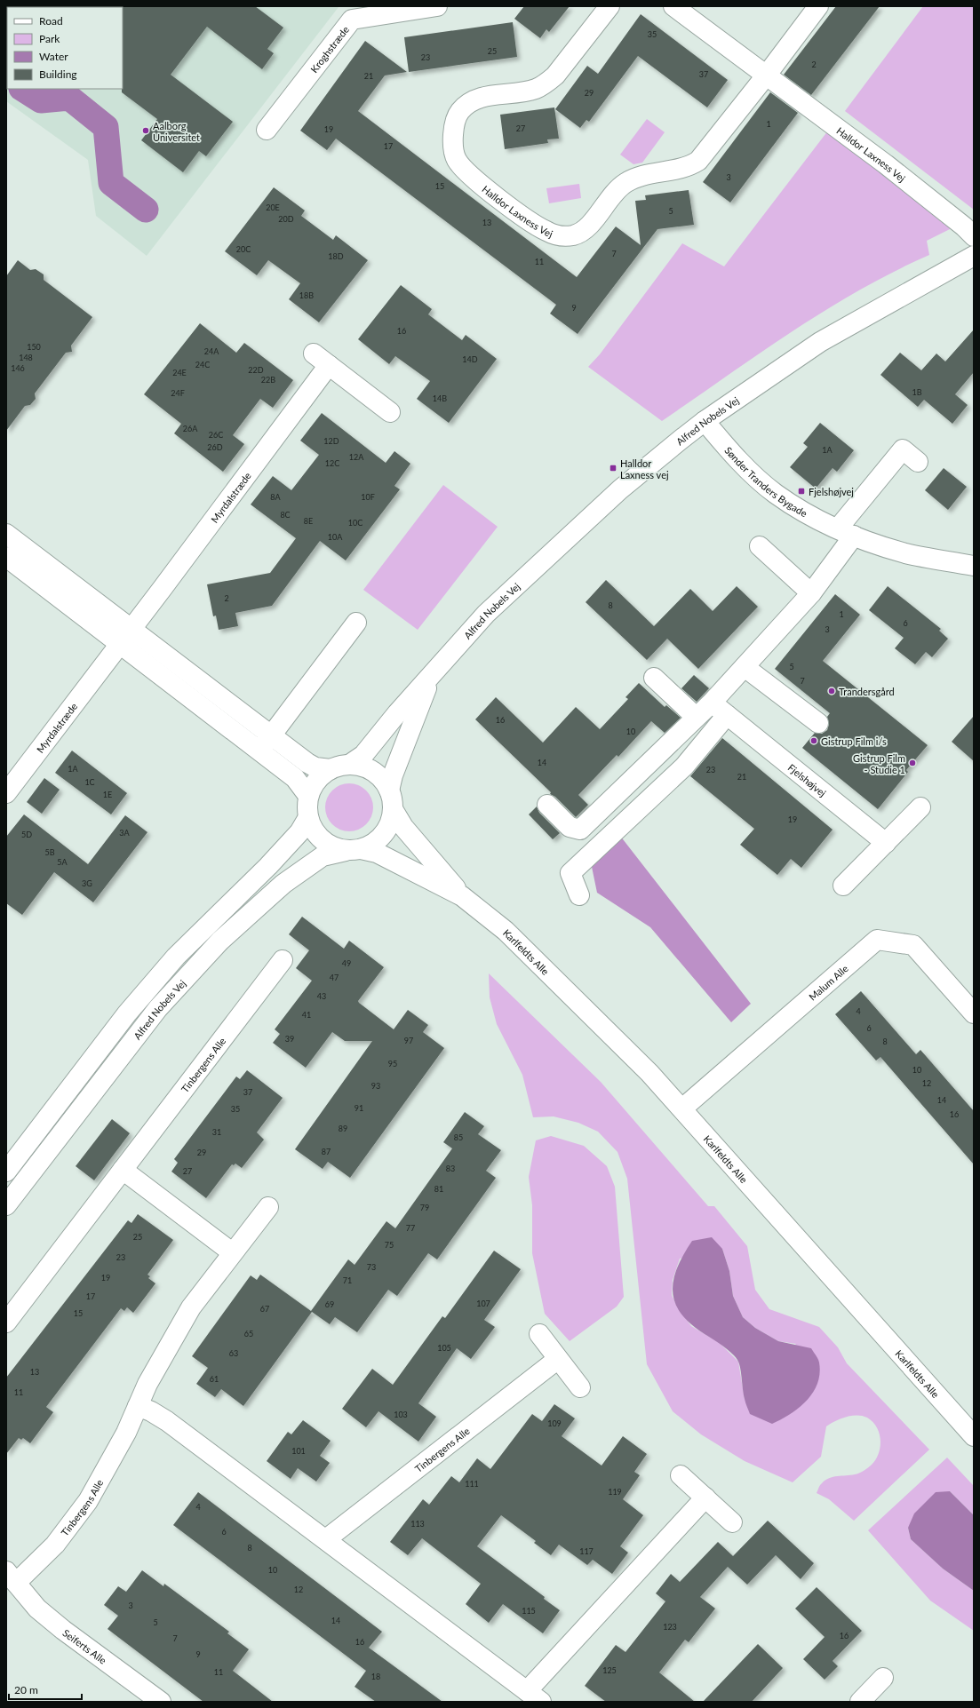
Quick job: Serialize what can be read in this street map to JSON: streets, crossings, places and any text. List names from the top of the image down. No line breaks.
{"streets":{"street":["Kroghstræde","Halldor Laxness Vej","Alfred Nobels Vej","Sønder Tranders Bygade","Myrdalstræde","Fjelshøjvej","Karlfeldts Alle","Malum Alle","Tinbergens Alle","Seiferts Alle"]},"crossings":[["Alfred Nobels Vej","Sønder Tranders Bygade"],["Alfred Nobels Vej","Karlfeldts Alle"],["Karlfeldts Alle","Malum Alle"],["Tinbergens Alle","Seiferts Alle"]],"places":{"other":["Aalborg Universitet","Trandersgård","Gistrup Film i/s","Gistrup Film - Studie 1"],"transit":["Halldor Laxness vej","Fjelshøjvej"]},"house_numbers":["35","25","23","2","37","21","29","1","27","19","17","3","15","20E","5","20D","13","20C","7","18D","11","18B","9","16","150","24A","148","14D","24C","146","22D","24E","22B","1B","24F","14B","26A","26C","12D","26D","1A","12A","12C","8A","10F","8C","8E","10C","10A","2","8","1","6","3","5","7","16","10","14","1A","23","21","1C","1E","19","3A","5D","5B","5A","3G","49","47","43","4","41","6","39","97","8","95","10","12","93","37","14","91","35","16","89","31","85","87","29","83","27","81","79","77","25","75","23","73","19","71","17","107","69","67","15","65","105","63","13","61","11","103","109","101","111","119","4","113","6","8","117","10","12","3","115","14","5","123","16","7","16","9","125","11","18"],"legend":["Road","Park","Water","Building"],"scale_bar":"20 m"}
